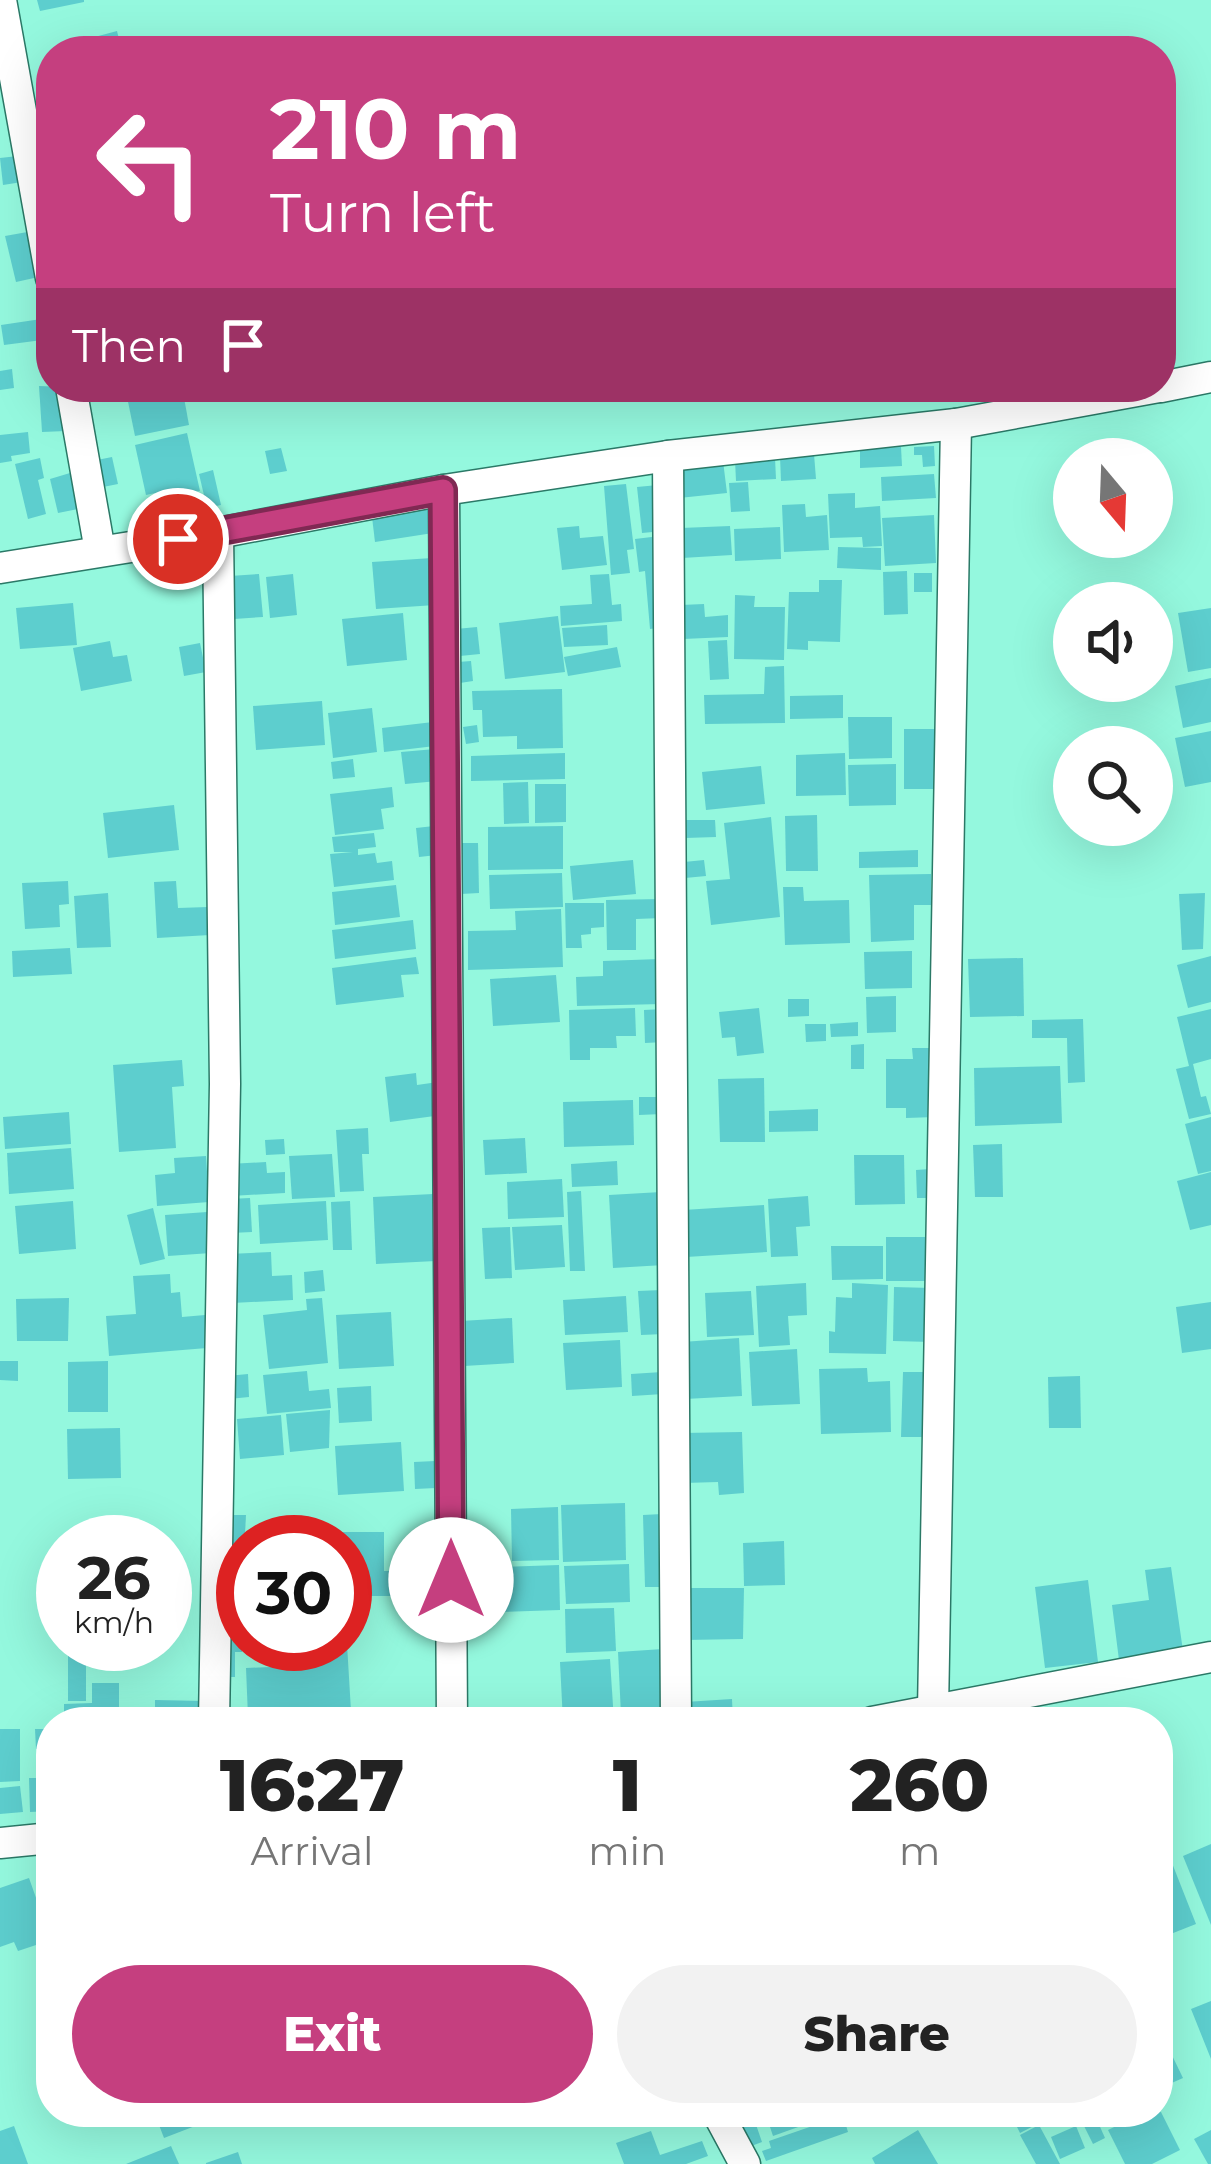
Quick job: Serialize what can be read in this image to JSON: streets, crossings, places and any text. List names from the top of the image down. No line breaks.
{"north":"bottom","page":{"turn":["210 m","Turn left"],"then":"Then","speed":"26 km/h","limit":"30","eta":["16:27","Arrival","1","min","260","m"],"buttons":["Exit","Share"]}}
